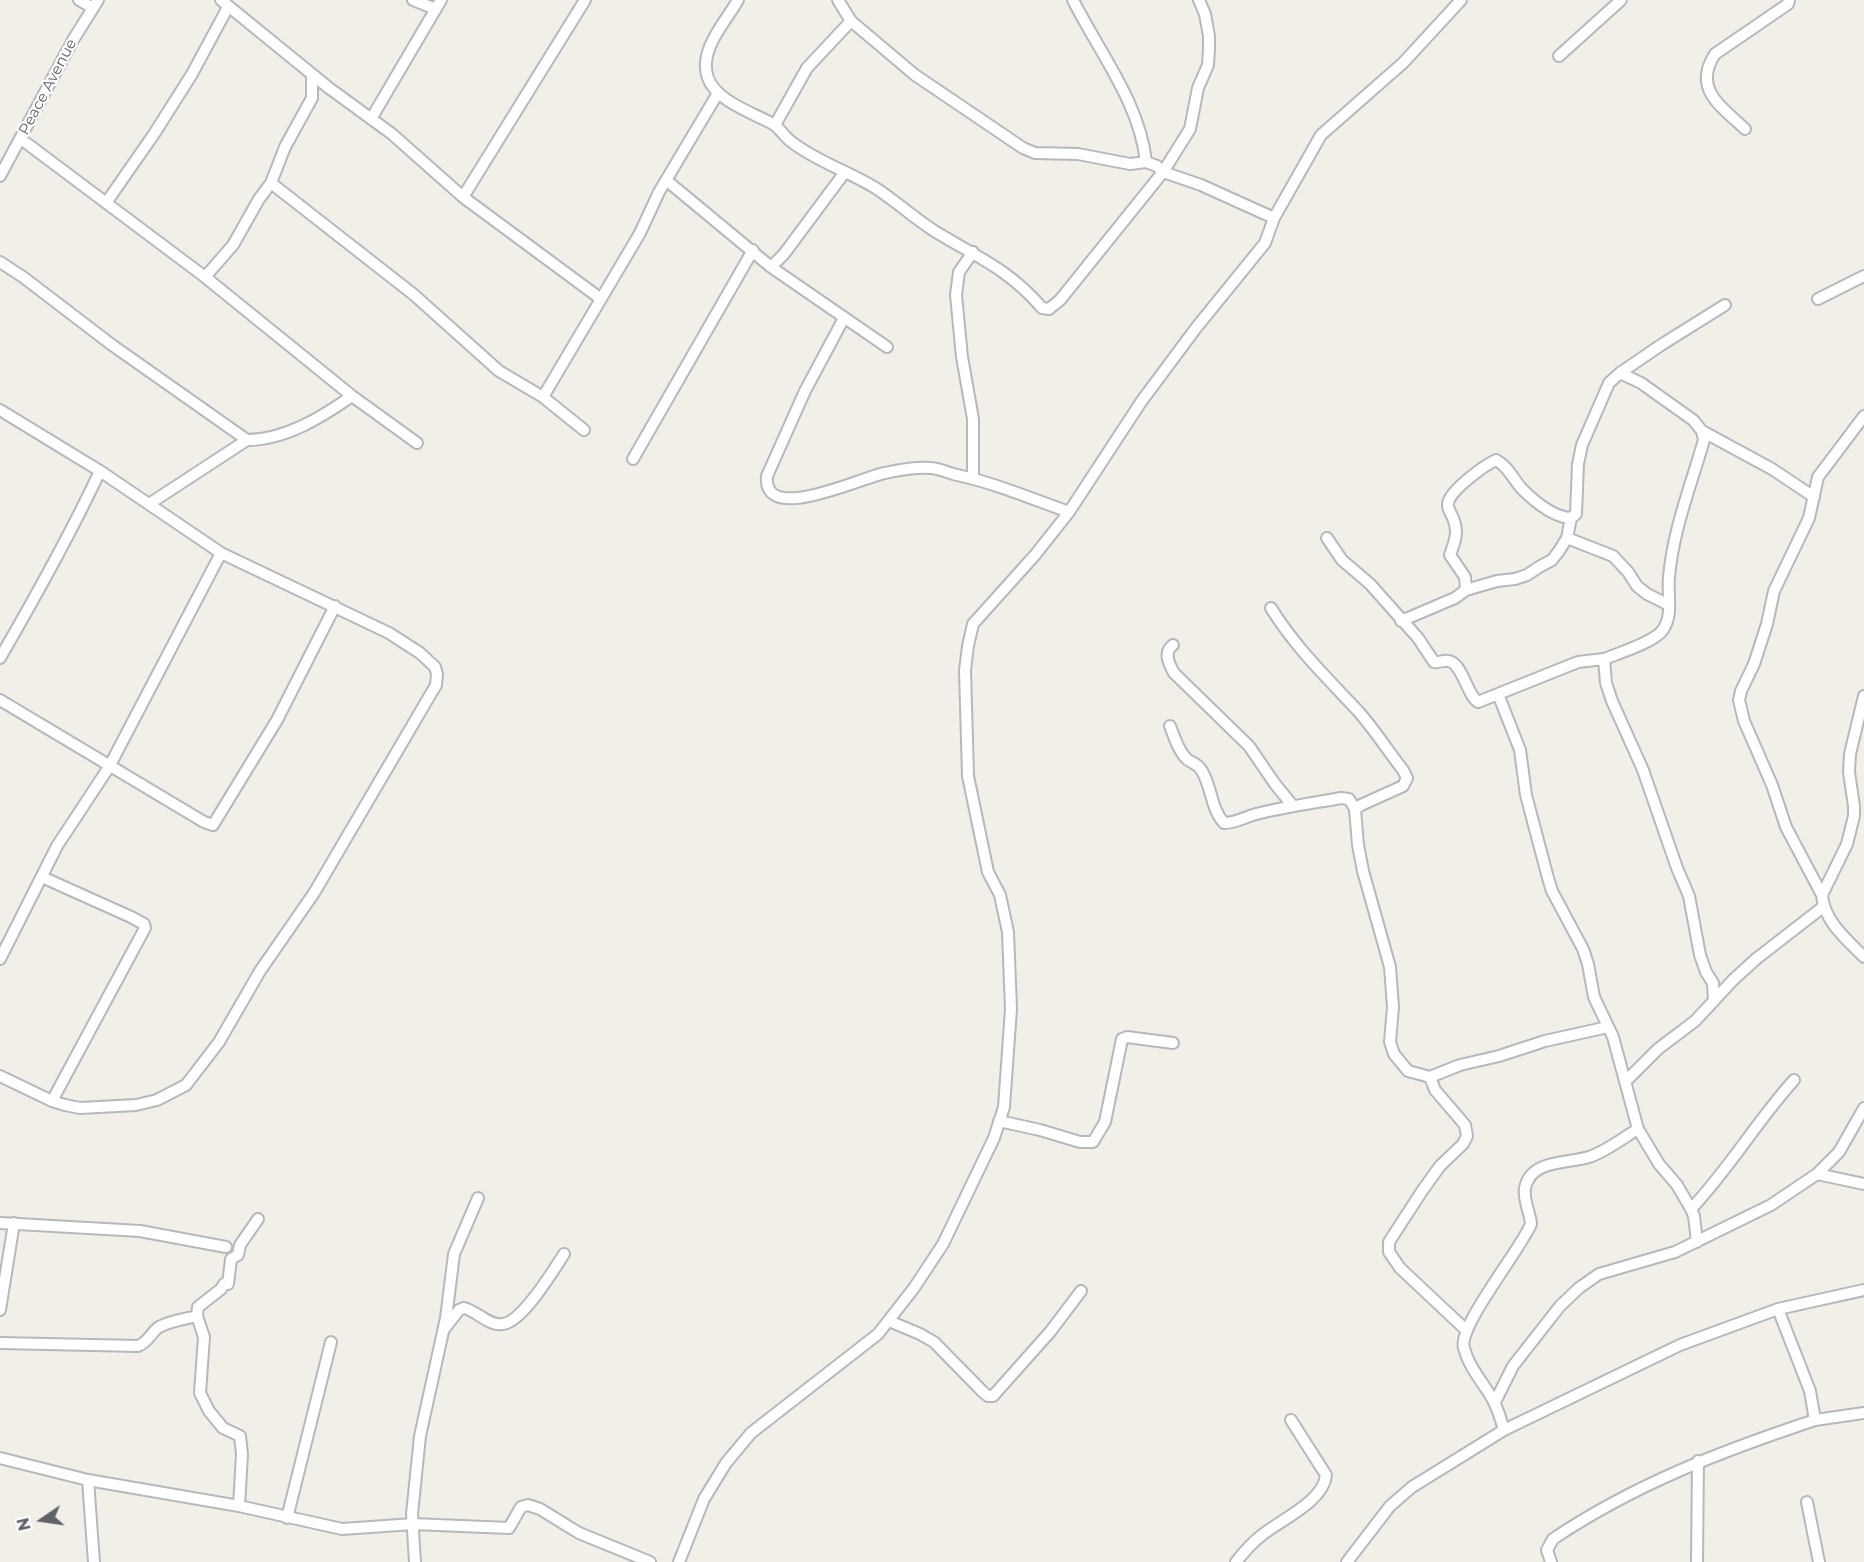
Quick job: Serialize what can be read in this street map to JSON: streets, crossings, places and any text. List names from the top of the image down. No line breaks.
{"streets":{"street":["Peace Avenue"]},"north":"left"}
